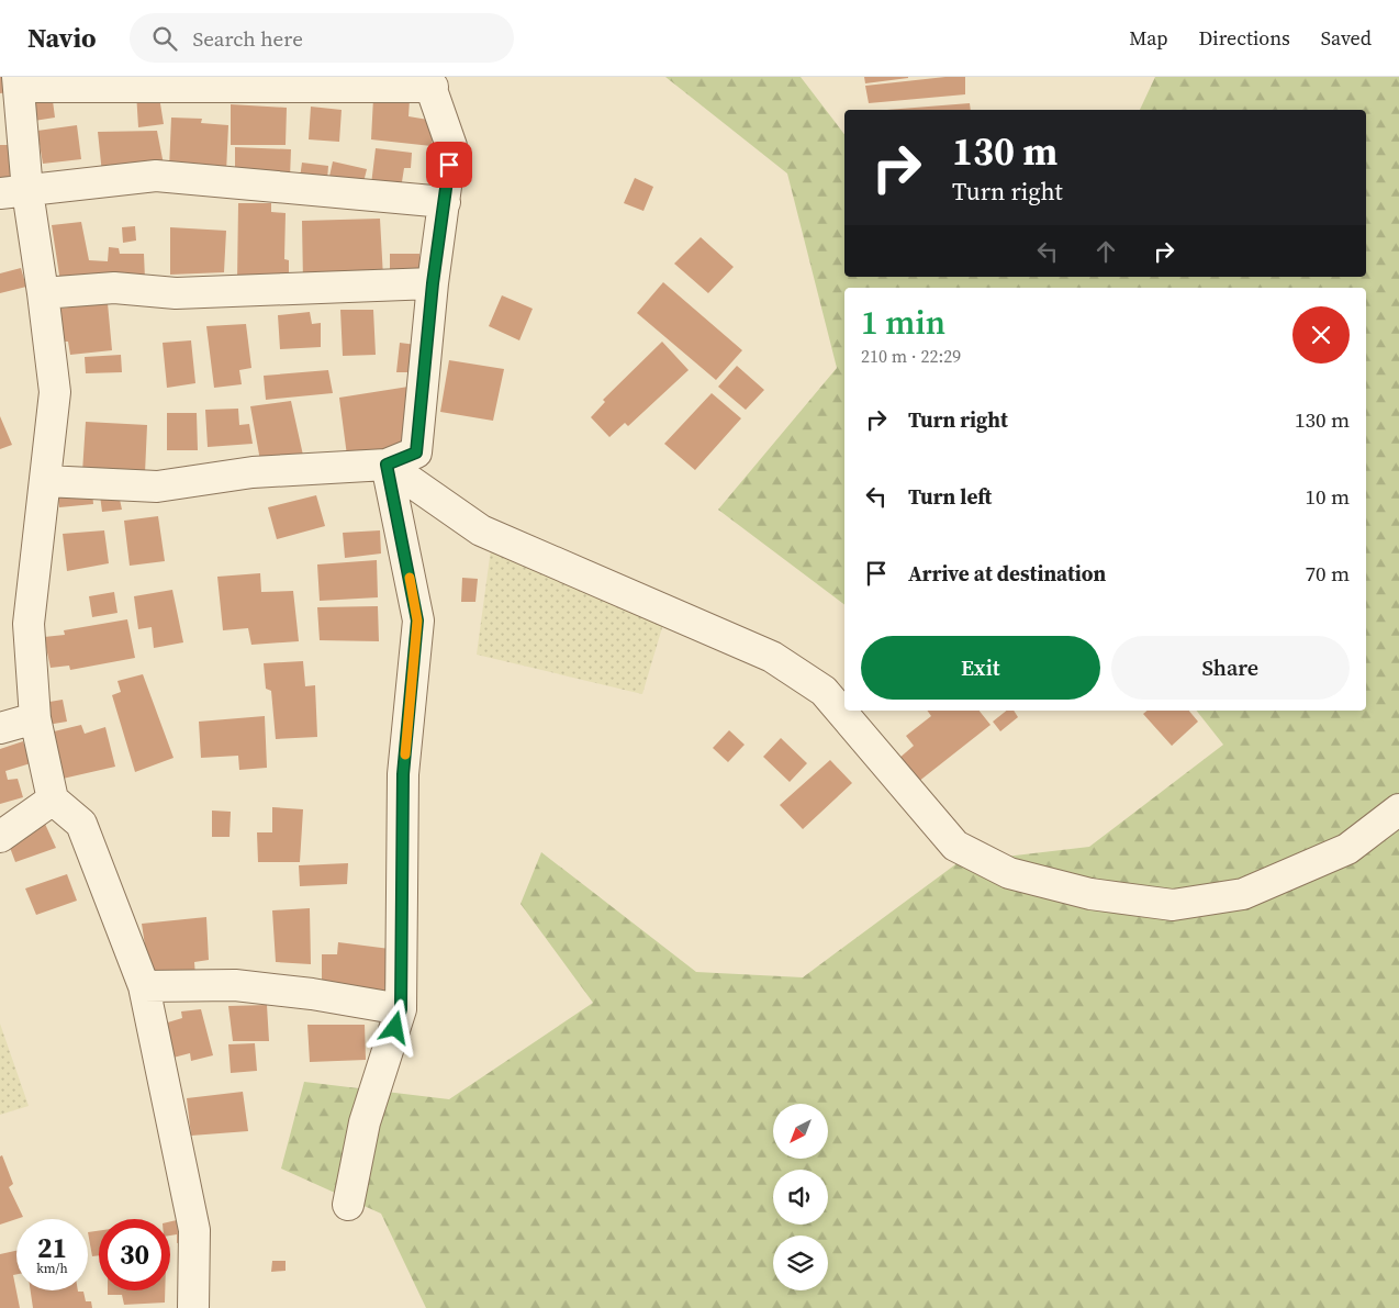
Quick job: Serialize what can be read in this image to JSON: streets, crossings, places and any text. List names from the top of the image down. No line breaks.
{"north":"bottom left","page":{"header":"Navio","search":"Search here","nav":["Map","Directions","Saved"],"turn":["130 m","Turn right"],"heading":["1 min","210 m · 22:29"],"list":[{"name":"Turn right","value":"130 m"},{"name":"Turn left","value":"10 m"},{"name":"Arrive at destination","value":"70 m"}],"buttons":["Exit","Share"],"speed":"21 km/h","limit":"30"}}
